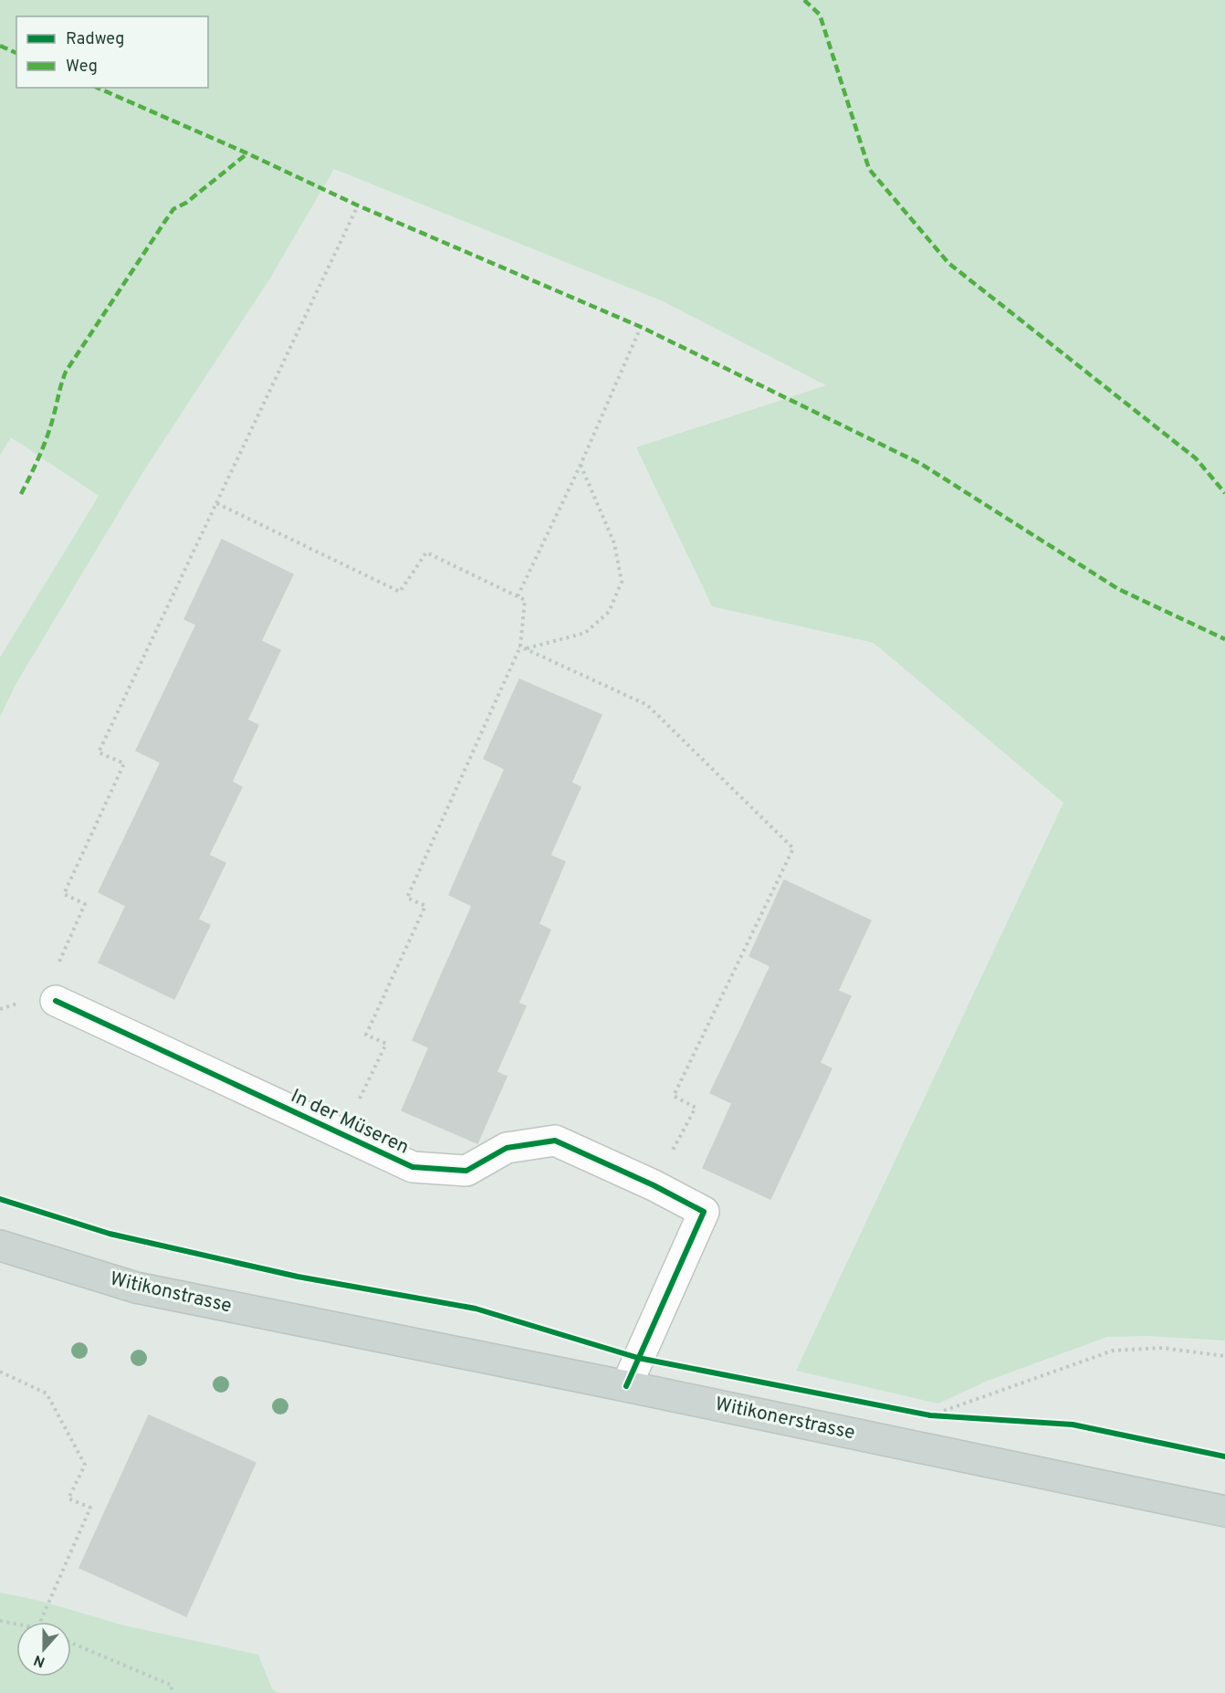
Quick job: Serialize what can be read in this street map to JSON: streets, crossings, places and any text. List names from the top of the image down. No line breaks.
{"streets":{"main road":["Witikonstrasse","Witikonerstrasse"],"street":["In der Müseren"]},"crossings":[["In der Müseren","Witikonerstrasse"],["Witikonstrasse","Witikonerstrasse"]],"legend":["Radweg","Weg"],"north":"bottom"}
